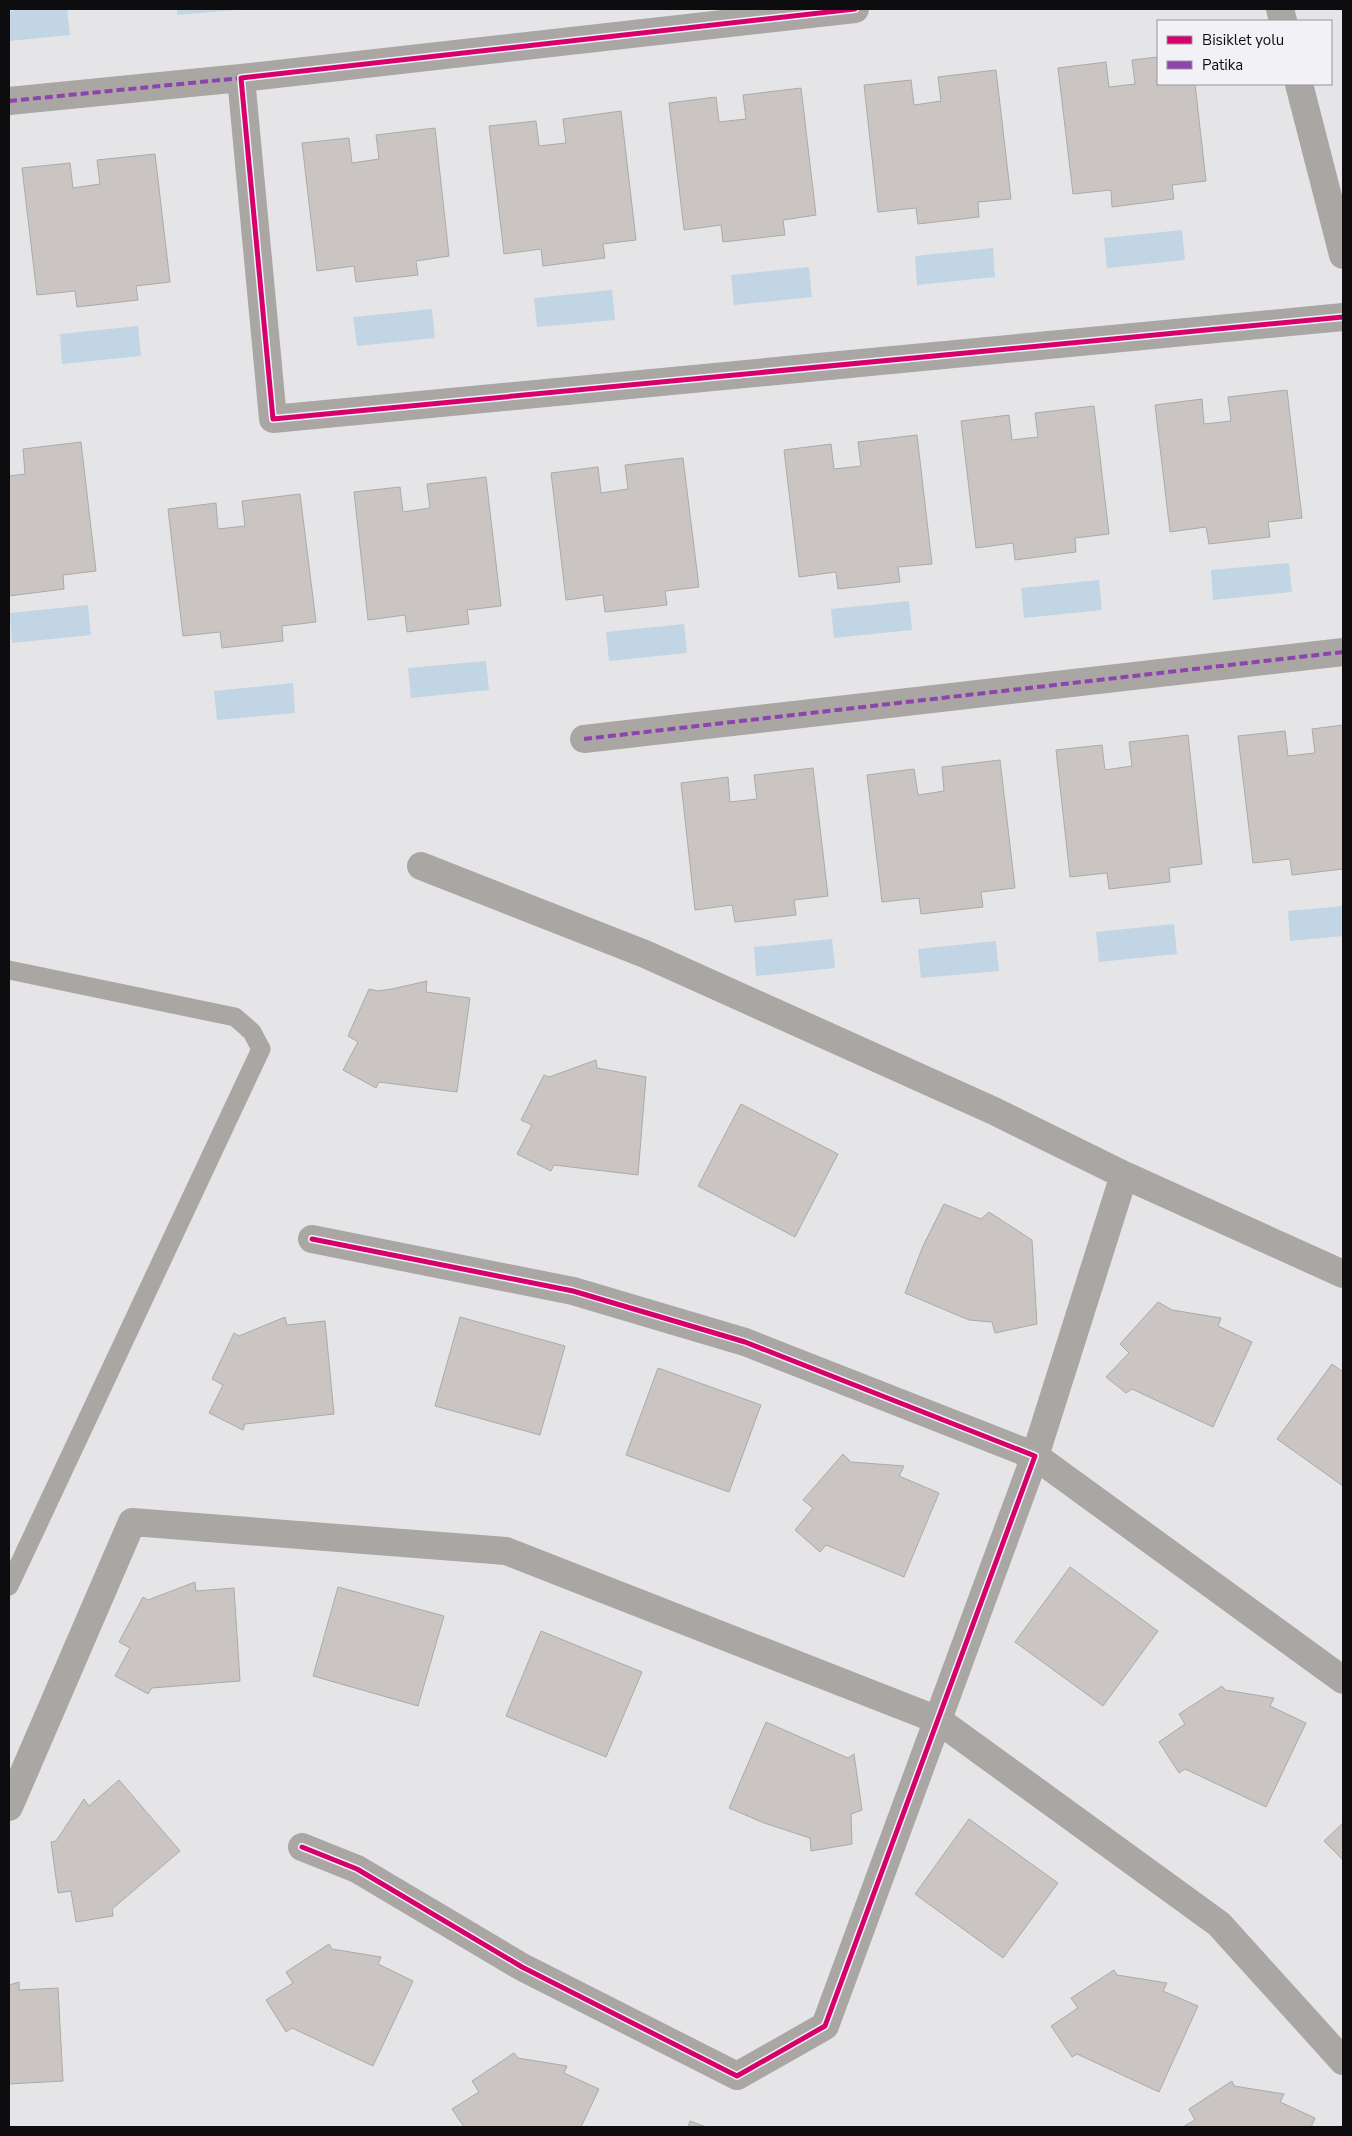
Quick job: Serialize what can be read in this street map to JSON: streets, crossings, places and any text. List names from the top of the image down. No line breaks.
{"legend":["Bisiklet yolu","Patika"]}
